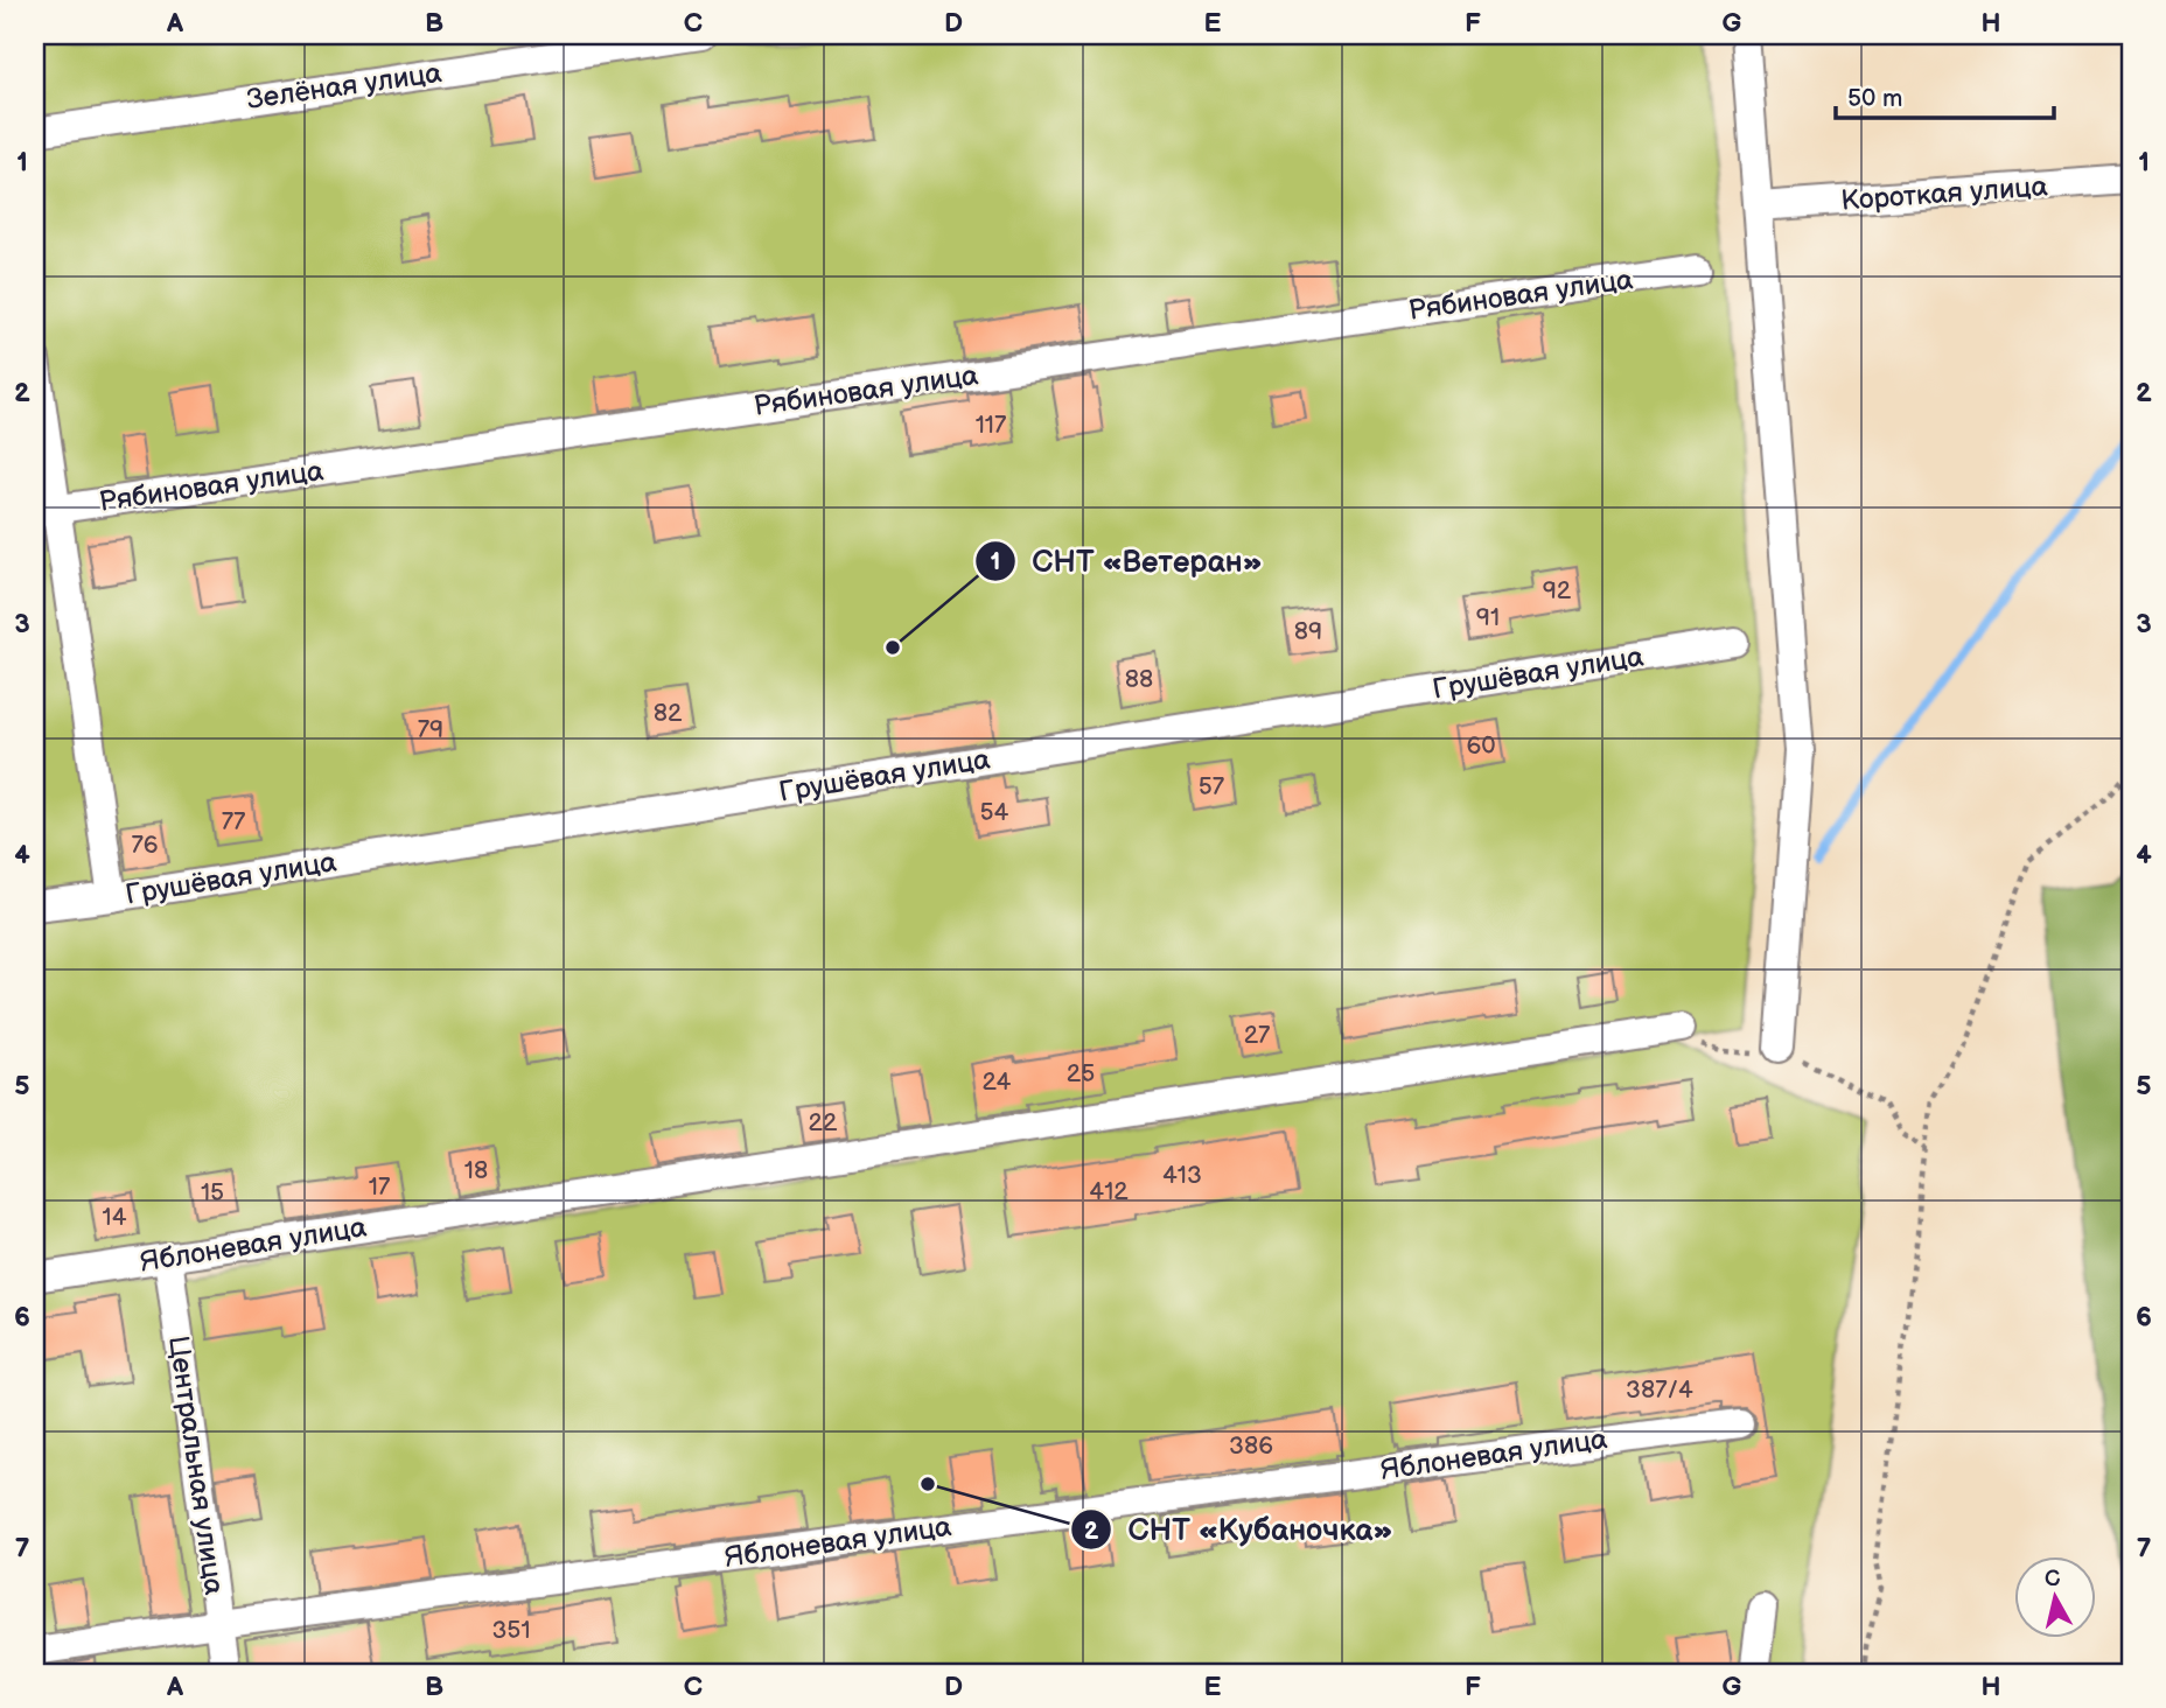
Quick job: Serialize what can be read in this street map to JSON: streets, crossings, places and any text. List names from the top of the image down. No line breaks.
{"streets":{"street":["Зелёная улица","Короткая улица","Рябиновая улица","Грушёвая улица","Яблоневая улица","Центральная улица"]},"crossings":[["Яблоневая улица","Центральная улица"]],"places":["СНТ «Ветеран»","СНТ «Кубаночка»"],"house_numbers":["117","92","91","89","88","82","79","60","57","54","77","76","27","25","24","22","18","413","17","412","15","14","387/4","386","351"],"scale_bar":"50 m","north":"top","grid":{"columns":["A","B","C","D","E","F","G","H"],"rows":["1","2","3","4","5","6","7"]}}
